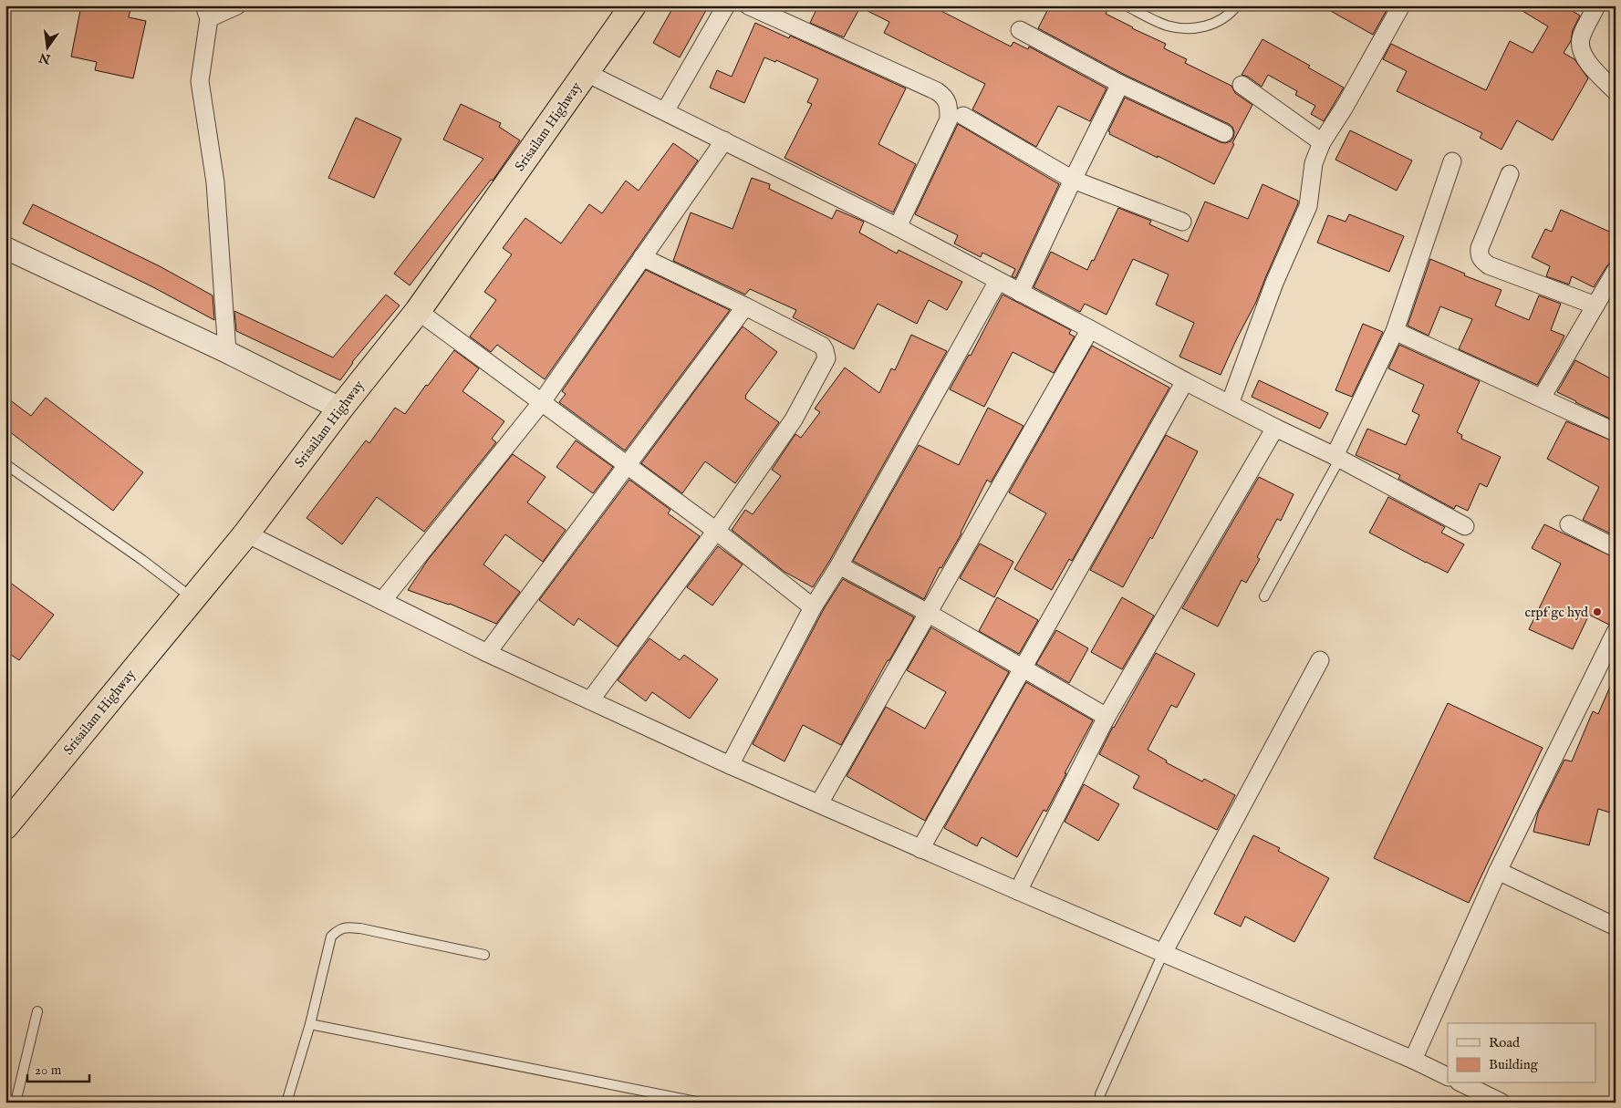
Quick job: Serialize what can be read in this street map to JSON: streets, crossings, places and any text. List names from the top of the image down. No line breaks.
{"streets":{"highway":["Srisailam Highway"]},"places":["crpf gc hyd"],"legend":["Road","Building"],"scale_bar":"20 m","north":"bottom"}
